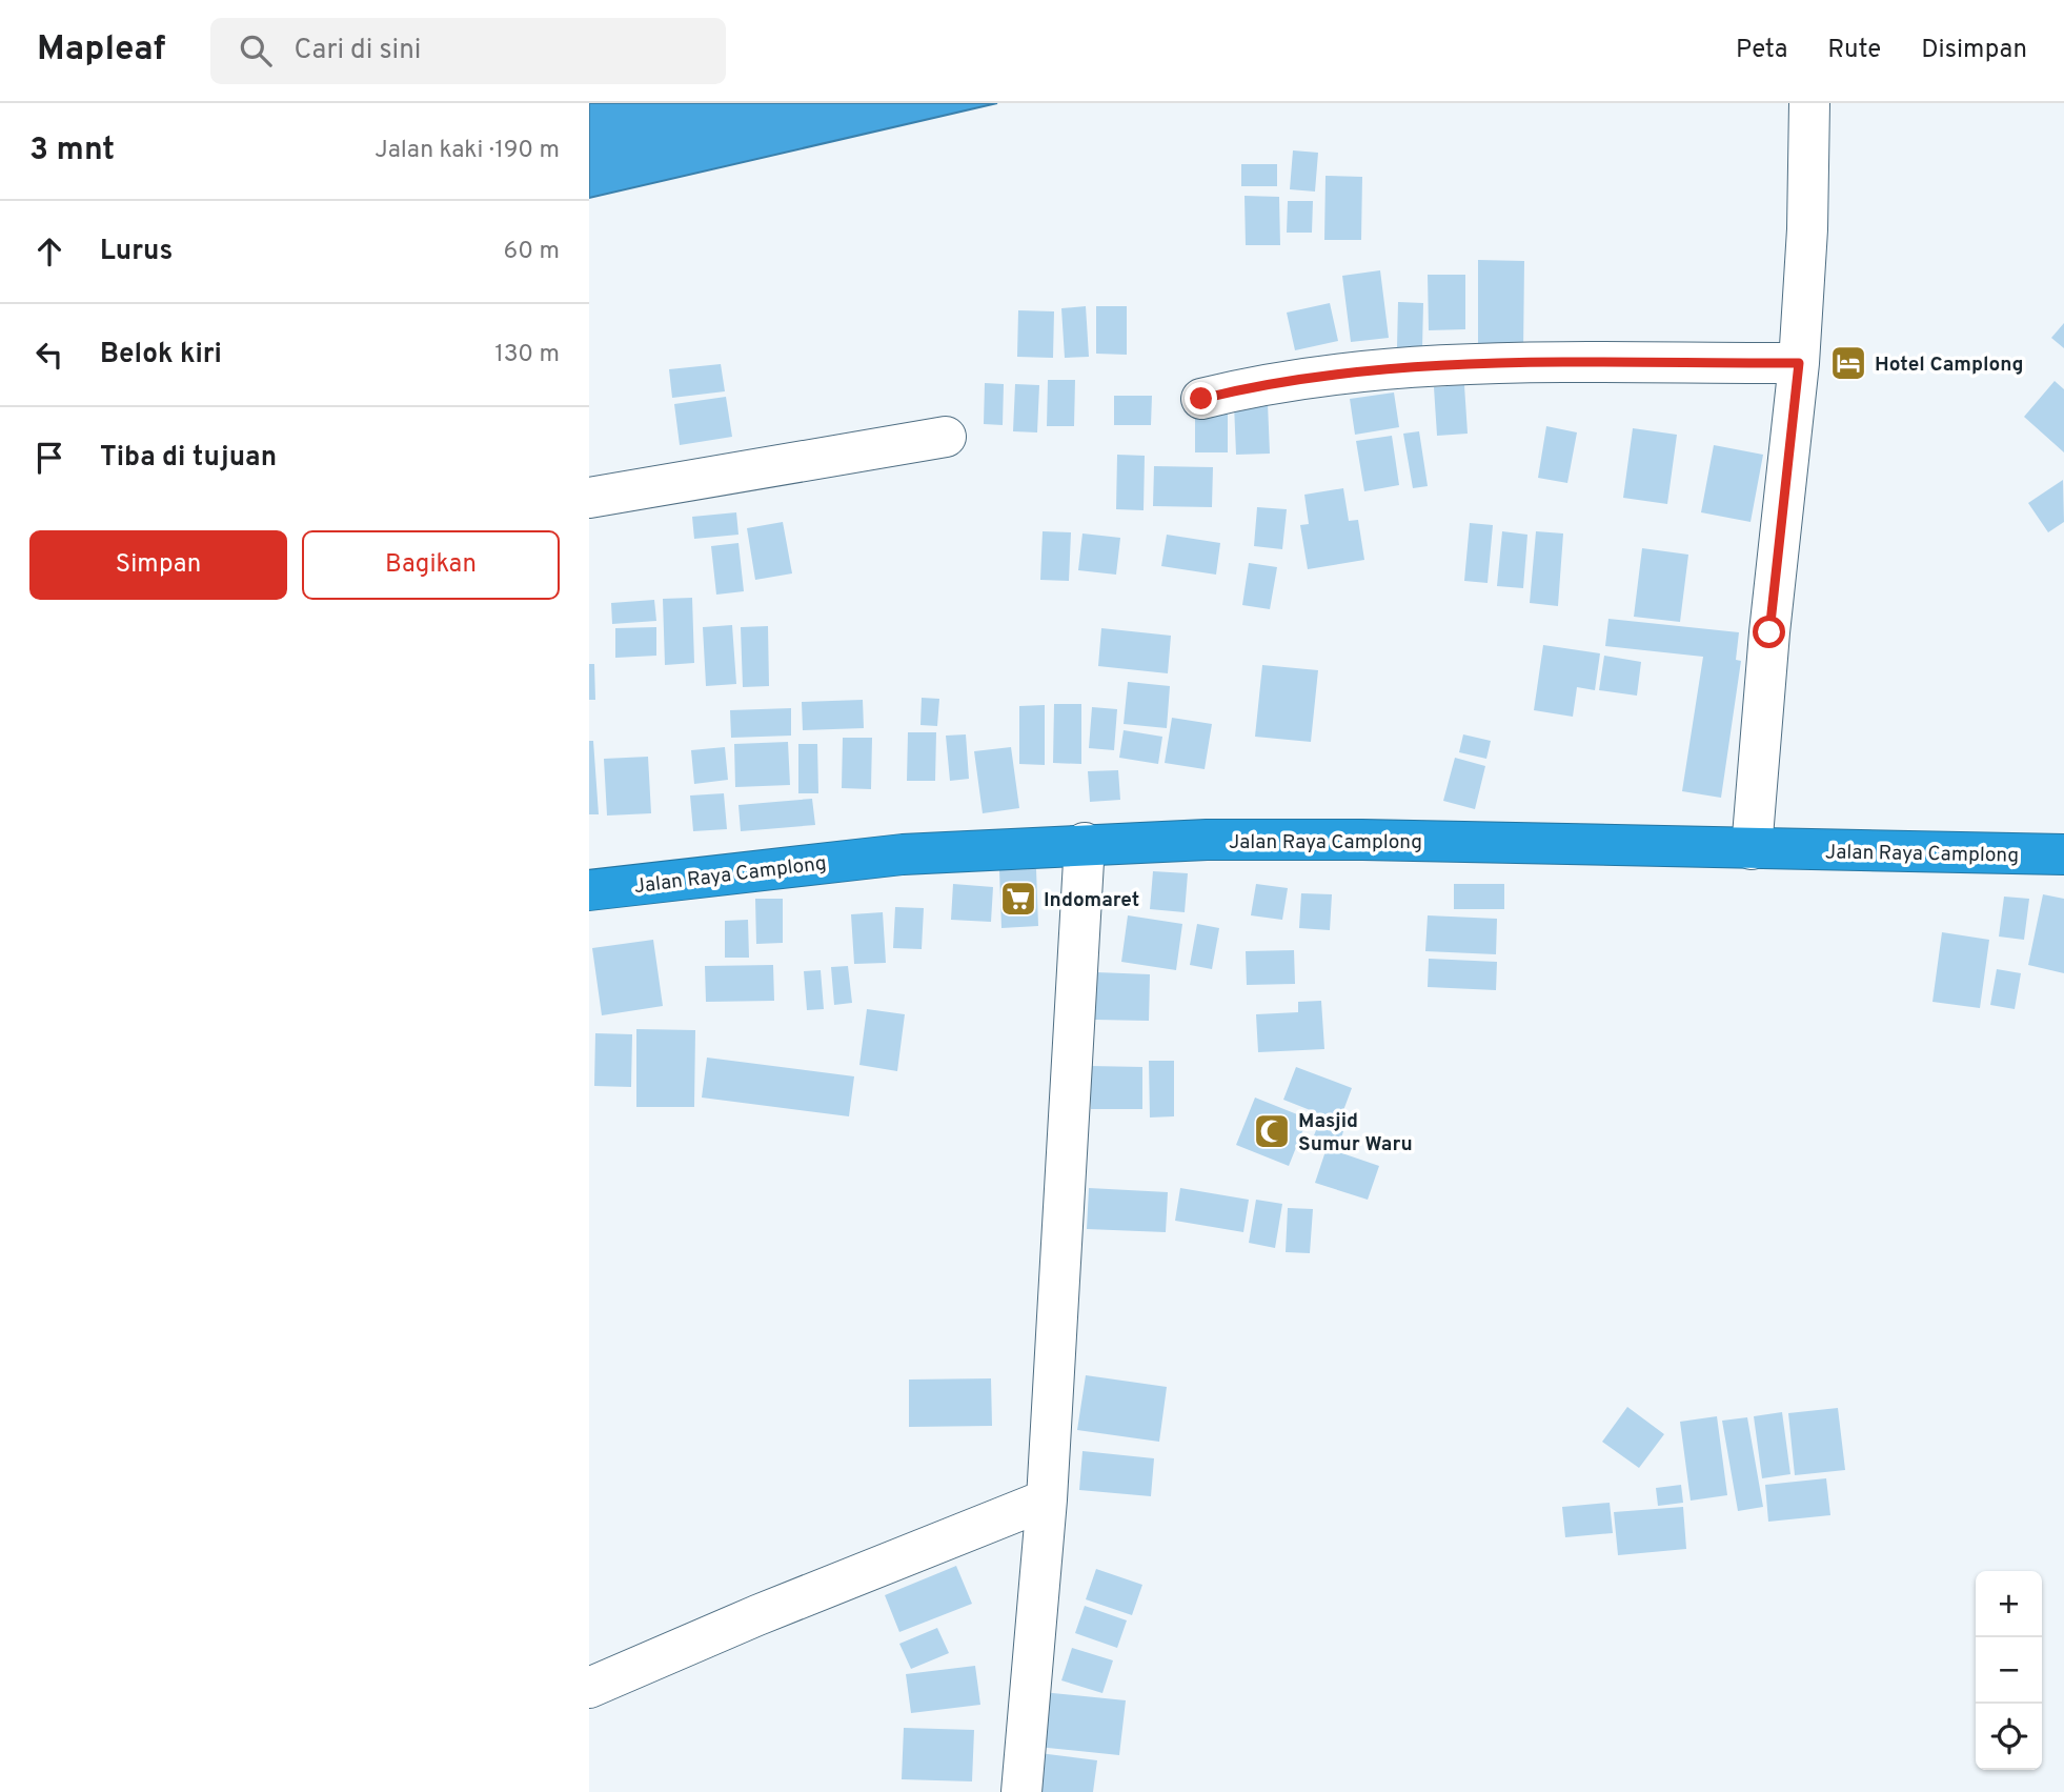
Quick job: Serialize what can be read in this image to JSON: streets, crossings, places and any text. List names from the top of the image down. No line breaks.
{"streets":{"highway":["Jalan Raya Camplong"]},"places":{"hotel":["Hotel Camplong"],"supermarket":["Indomaret"],"mosque":["Masjid Sumur Waru"]},"page":{"header":"Mapleaf","search":"Cari di sini","nav":["Peta","Rute","Disimpan"],"heading":["3 mnt","Jalan kaki · 190 m"],"list":[["Lurus","60 m"],["Belok kiri","130 m"],"Tiba di tujuan"],"buttons":["Simpan","Bagikan"],"map_buttons":["+","−"]}}
